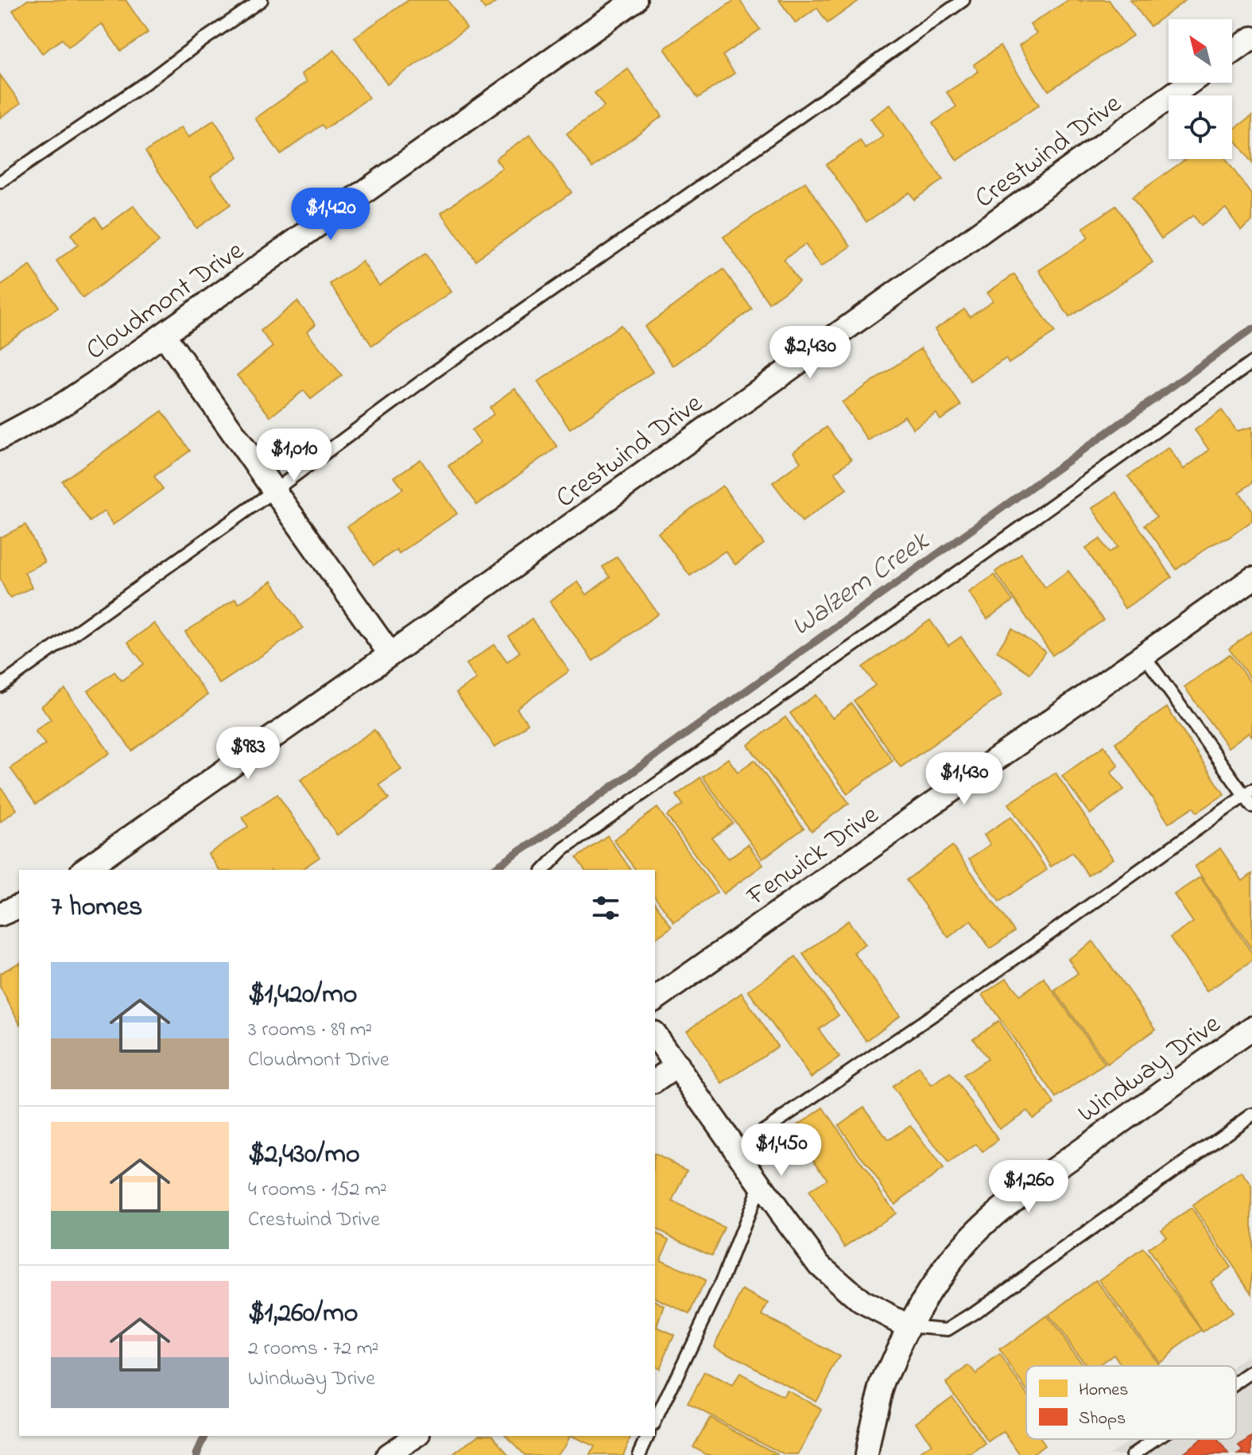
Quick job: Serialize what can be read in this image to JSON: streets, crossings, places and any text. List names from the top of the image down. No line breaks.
{"streets":{"street":["Crestwind Drive","Cloudmont Drive","Fenwick Drive","Windway Drive"]},"water":["Walzem Creek"],"legend":["Homes","Shops"],"north":"top left","page":{"price":["$1,420","$2,430","$1,010","$983","$1,430","$1,450","$1,260"],"heading":"7 homes","list":[{"name":"$1,420/mo","note":"3 rooms · 89 m² · Cloudmont Drive"},{"name":"$2,430/mo","note":"4 rooms · 152 m² · Crestwind Drive"},{"name":"$1,260/mo","note":"2 rooms · 72 m² · Windway Drive"}]}}
